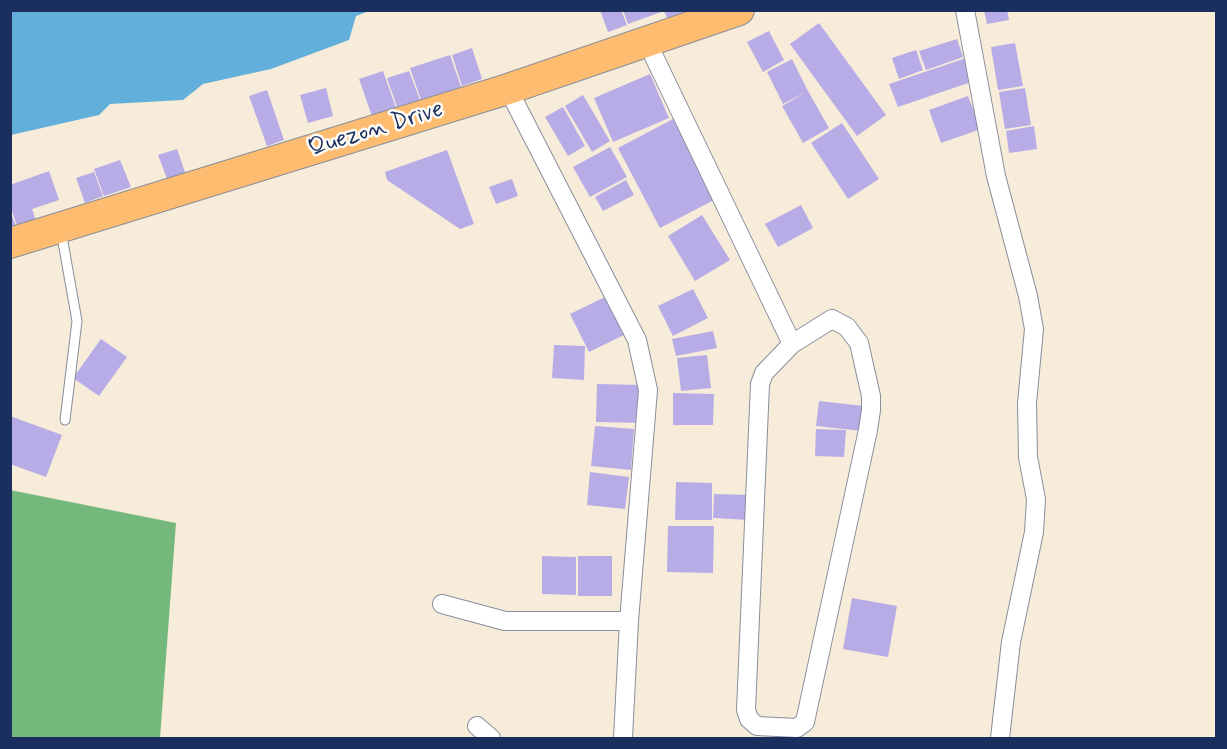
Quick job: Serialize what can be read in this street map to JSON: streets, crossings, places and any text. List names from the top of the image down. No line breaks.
{"streets":{"highway":["Quezon Drive"]}}
